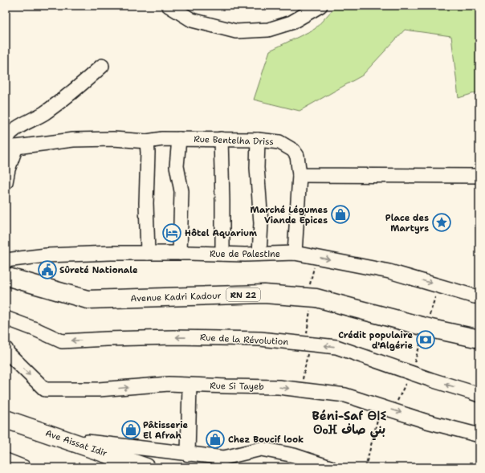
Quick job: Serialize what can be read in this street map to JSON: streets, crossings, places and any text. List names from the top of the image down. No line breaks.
{"streets":{"main road":["RN 22","Avenue Kadri Kadour","Ave Aissat Idir"],"street":["Rue Bentelha Driss","Rue de Palestine","Rue de la Révolution","Rue Si Tayeb"]},"crossings":[["Rue Bentelha Driss","Rue de Palestine"]],"districts":["Béni-Saf ⴱⵏⵉ ⵙⴰⴼ بني صاف"],"places":{"shop":["Marché Légumes Viande Epices","Pâtisserie El Afrah","Chez Boucif look"],"place":["Place des Martyrs"],"hotel":["Hôtel Aquarium"],"public building":["Sûreté Nationale"],"bank":["Crédit populaire d'Algérie"]}}
